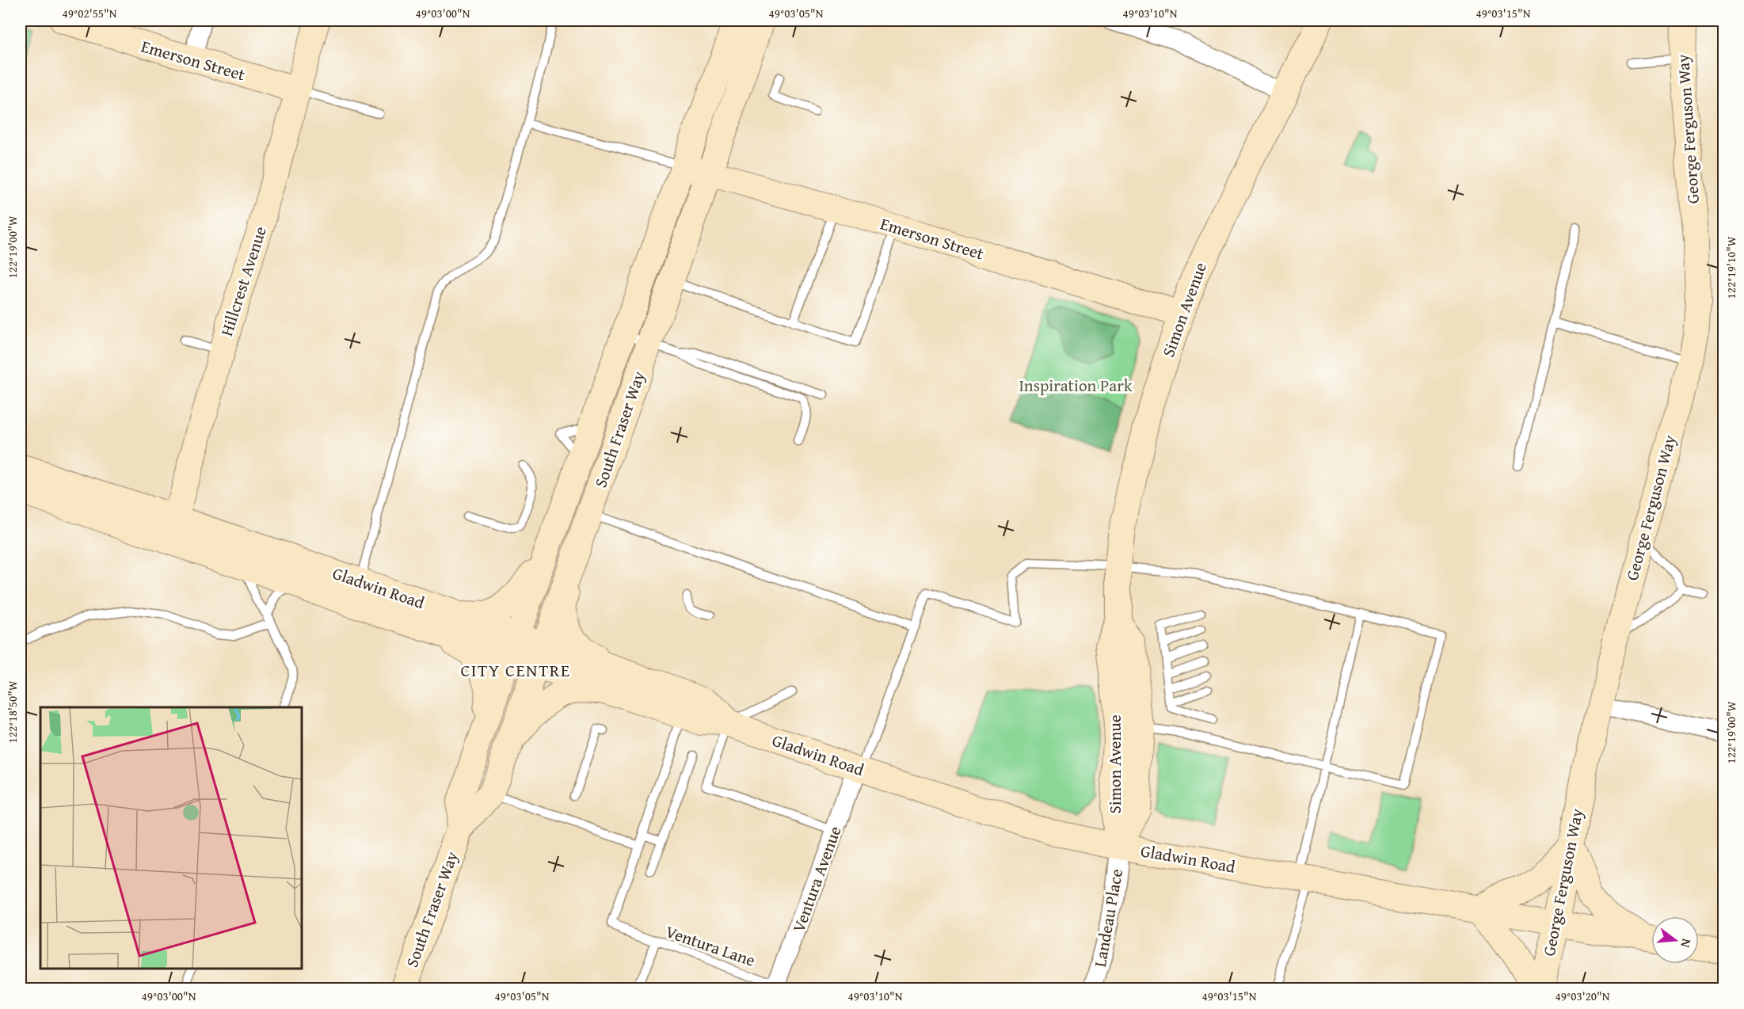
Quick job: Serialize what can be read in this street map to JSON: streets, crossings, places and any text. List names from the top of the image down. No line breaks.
{"streets":{"main road":["Emerson Street","George Ferguson Way","Hillcrest Avenue","Simon Avenue","South Fraser Way","Gladwin Road"],"street":["Ventura Avenue","Landeau Place"],"lane":["Ventura Lane"]},"crossings":[["Emerson Street","Hillcrest Avenue"],["Emerson Street","Simon Avenue"],["Emerson Street","South Fraser Way"],["George Ferguson Way","Gladwin Road"],["Hillcrest Avenue","Gladwin Road"],["Simon Avenue","Gladwin Road"],["Simon Avenue","Landeau Place"],["South Fraser Way","Gladwin Road"],["Gladwin Road","Ventura Avenue"],["Gladwin Road","Landeau Place"],["Ventura Avenue","Ventura Lane"]],"districts":["CITY CENTRE"],"parks":["Inspiration Park"],"north":"right","coordinates":["49°02'55\"N","49°03'00\"N","49°03'05\"N","49°03'10\"N","49°03'15\"N","122°19'00\"W","122°19'10\"W","122°18'50\"W","49°03'20\"N"]}
